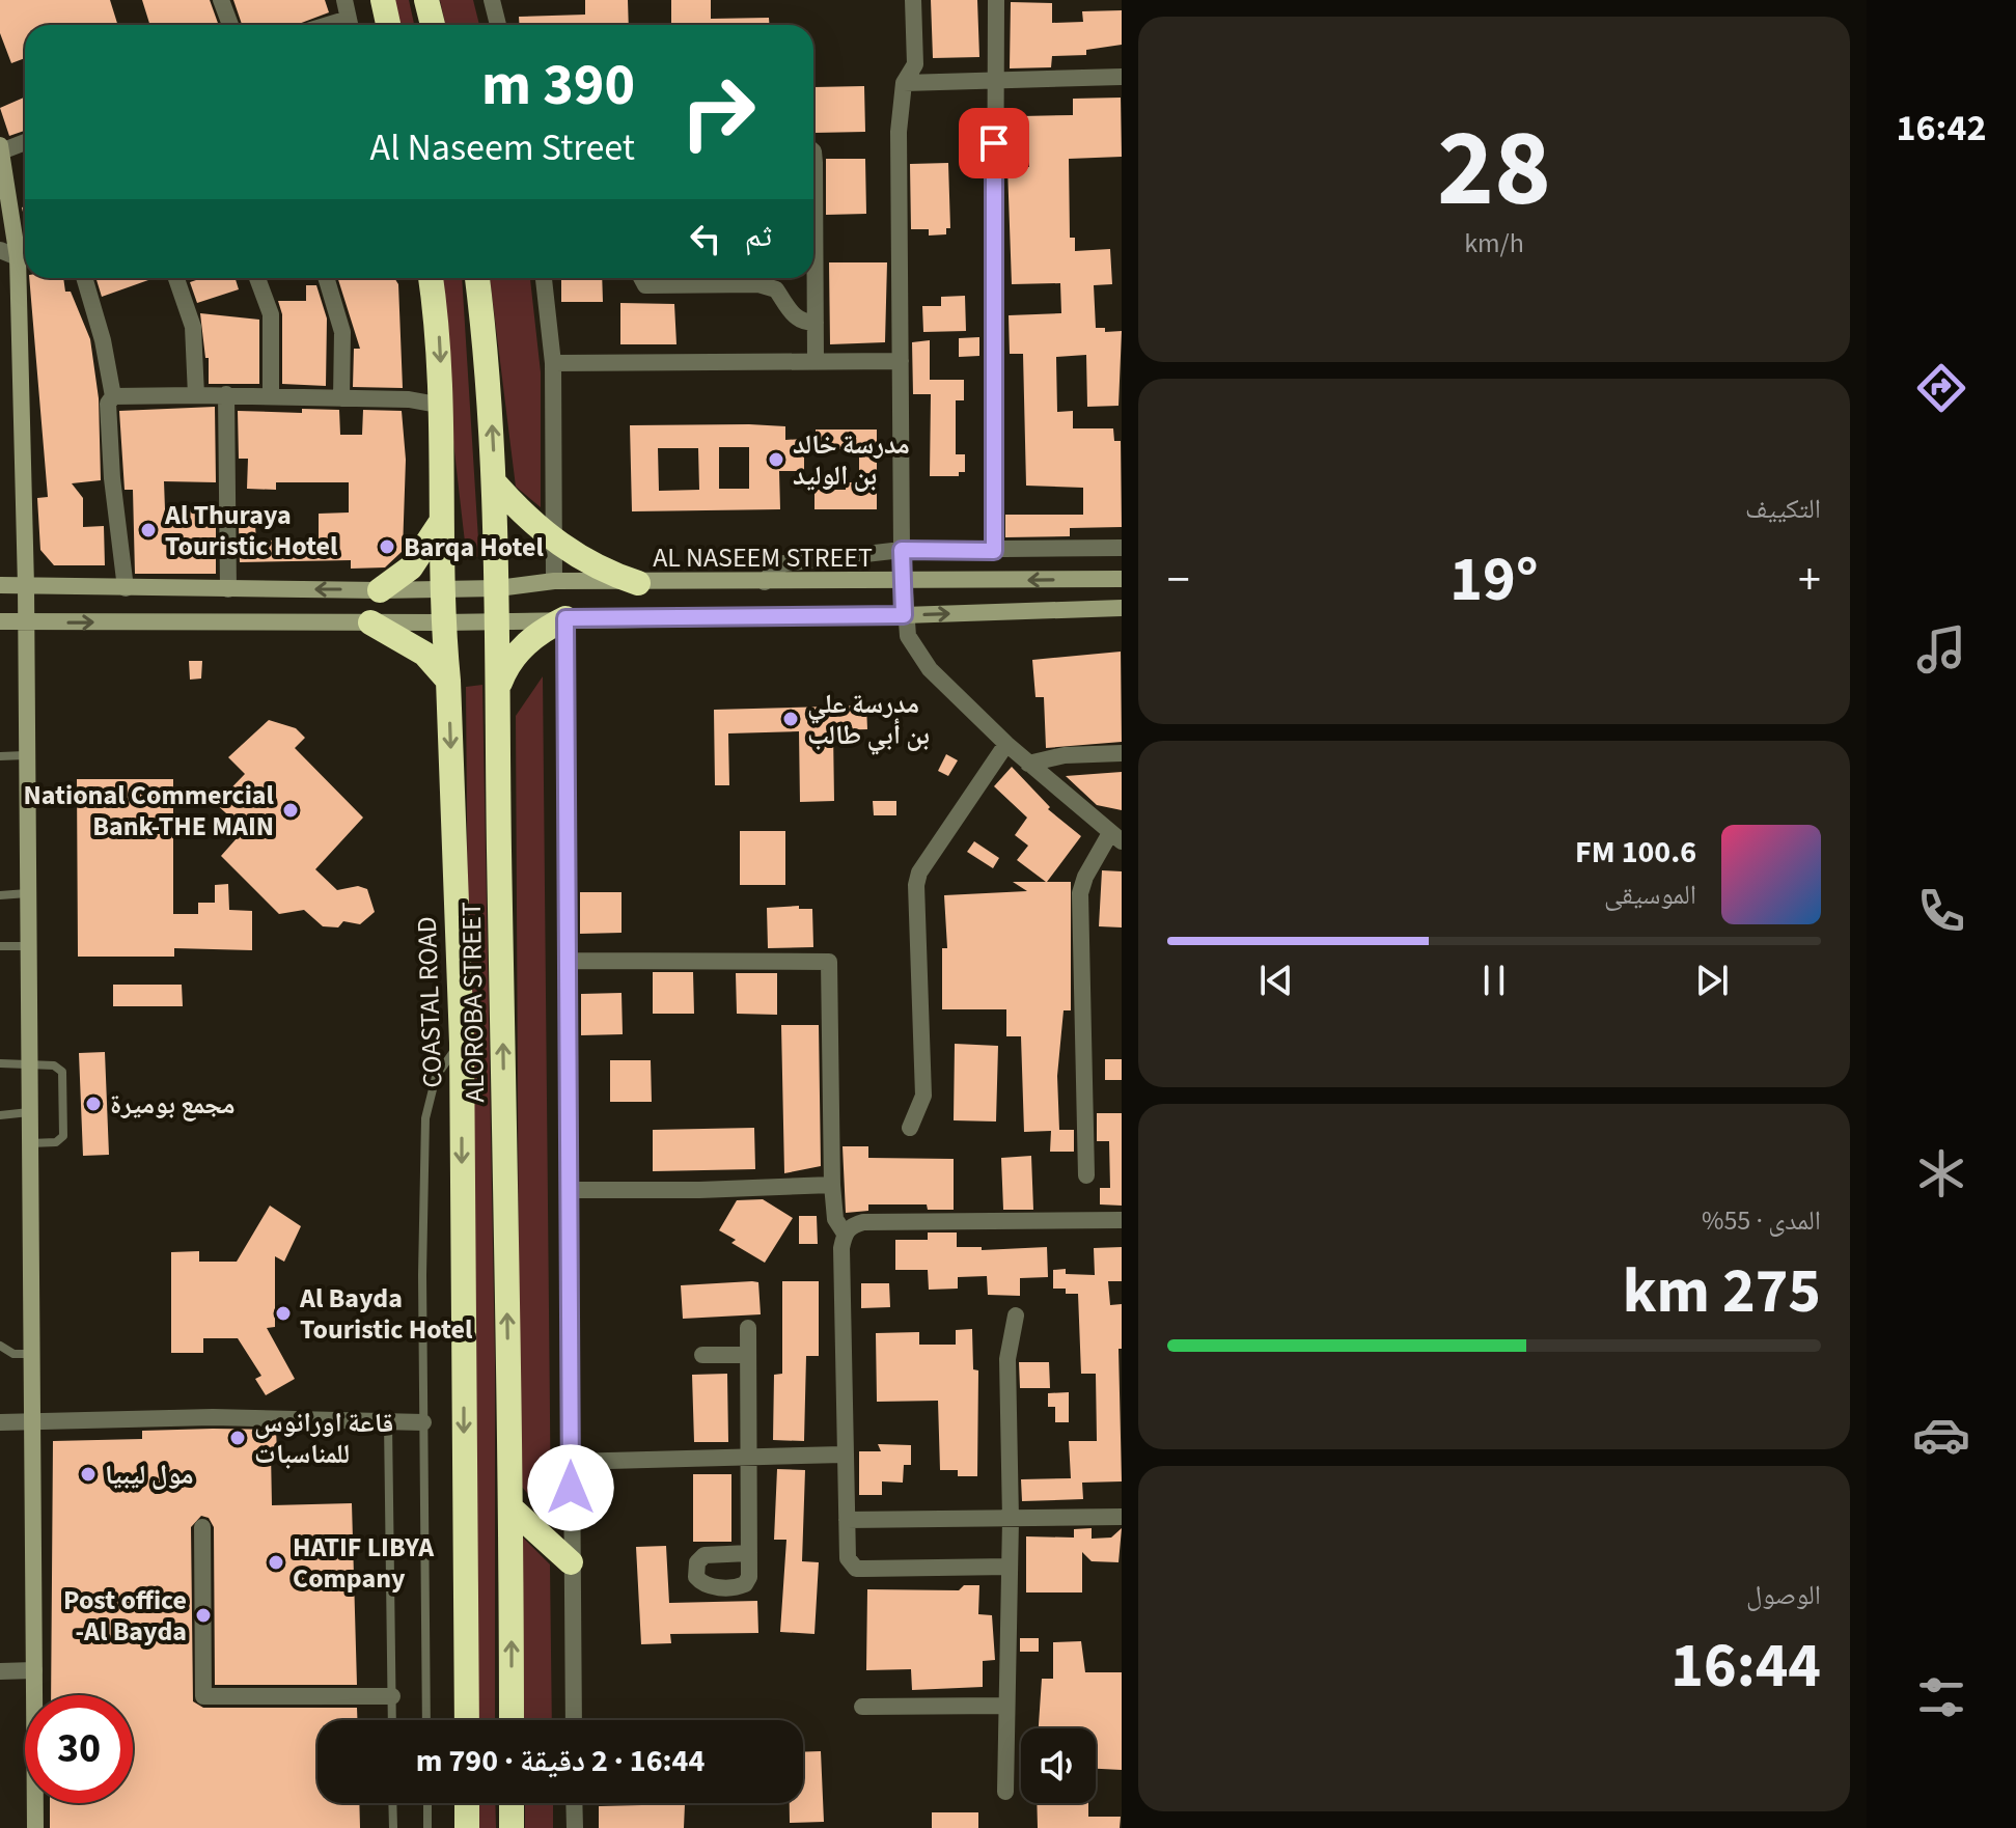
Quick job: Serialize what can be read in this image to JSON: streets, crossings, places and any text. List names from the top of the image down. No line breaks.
{"streets":{"highway":["COASTAL ROAD","ALOROBA STREET"],"street":["AL NASEEM STREET"]},"crossings":[["AL NASEEM STREET","COASTAL ROAD"],["AL NASEEM STREET","ALOROBA STREET"]],"one_way":["COASTAL ROAD","ALOROBA STREET"],"places":["مدرسة خالد بن الوليد","Al Thuraya Touristic Hotel","Barqa Hotel","مدرسة علي بن أبي طالب","National Commercial Bank-THE MAIN","مجمع بوميرة","Al Bayda Touristic Hotel","قاعة اورانوس للمناسبات","مول ليبيا","HATIF LIBYA Company","Post office -Al Bayda"],"page":{"tabs":"16:42","tile":[["28","km/h"],"التكييف",["المدى · 55%","275 km"],["الوصول","16:44"]],"turn":["390 m","Al Naseem Street"],"then":"ثم","heat":["−","19°","+"],"song":["100.6 FM","الموسيقى"],"limit":"30","trip":"16:44 · 2 دقيقة · 790 m"}}
